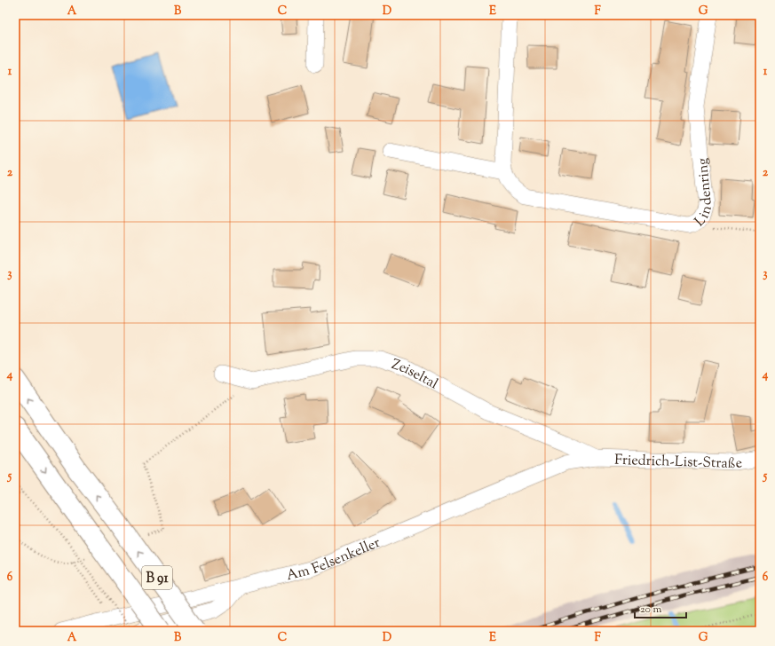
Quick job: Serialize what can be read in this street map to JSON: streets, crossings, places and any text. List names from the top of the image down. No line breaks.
{"streets":{"highway":["B 91"],"street":["Lindenring","Zeiseltal","Friedrich-List-Straße","Am Felsenkeller"]},"crossings":[["Zeiseltal","Friedrich-List-Straße"],["Zeiseltal","Am Felsenkeller"],["Friedrich-List-Straße","Am Felsenkeller"]],"scale_bar":"20 m","grid":{"columns":["A","B","C","D","E","F","G"],"rows":["1","2","3","4","5","6"]}}
